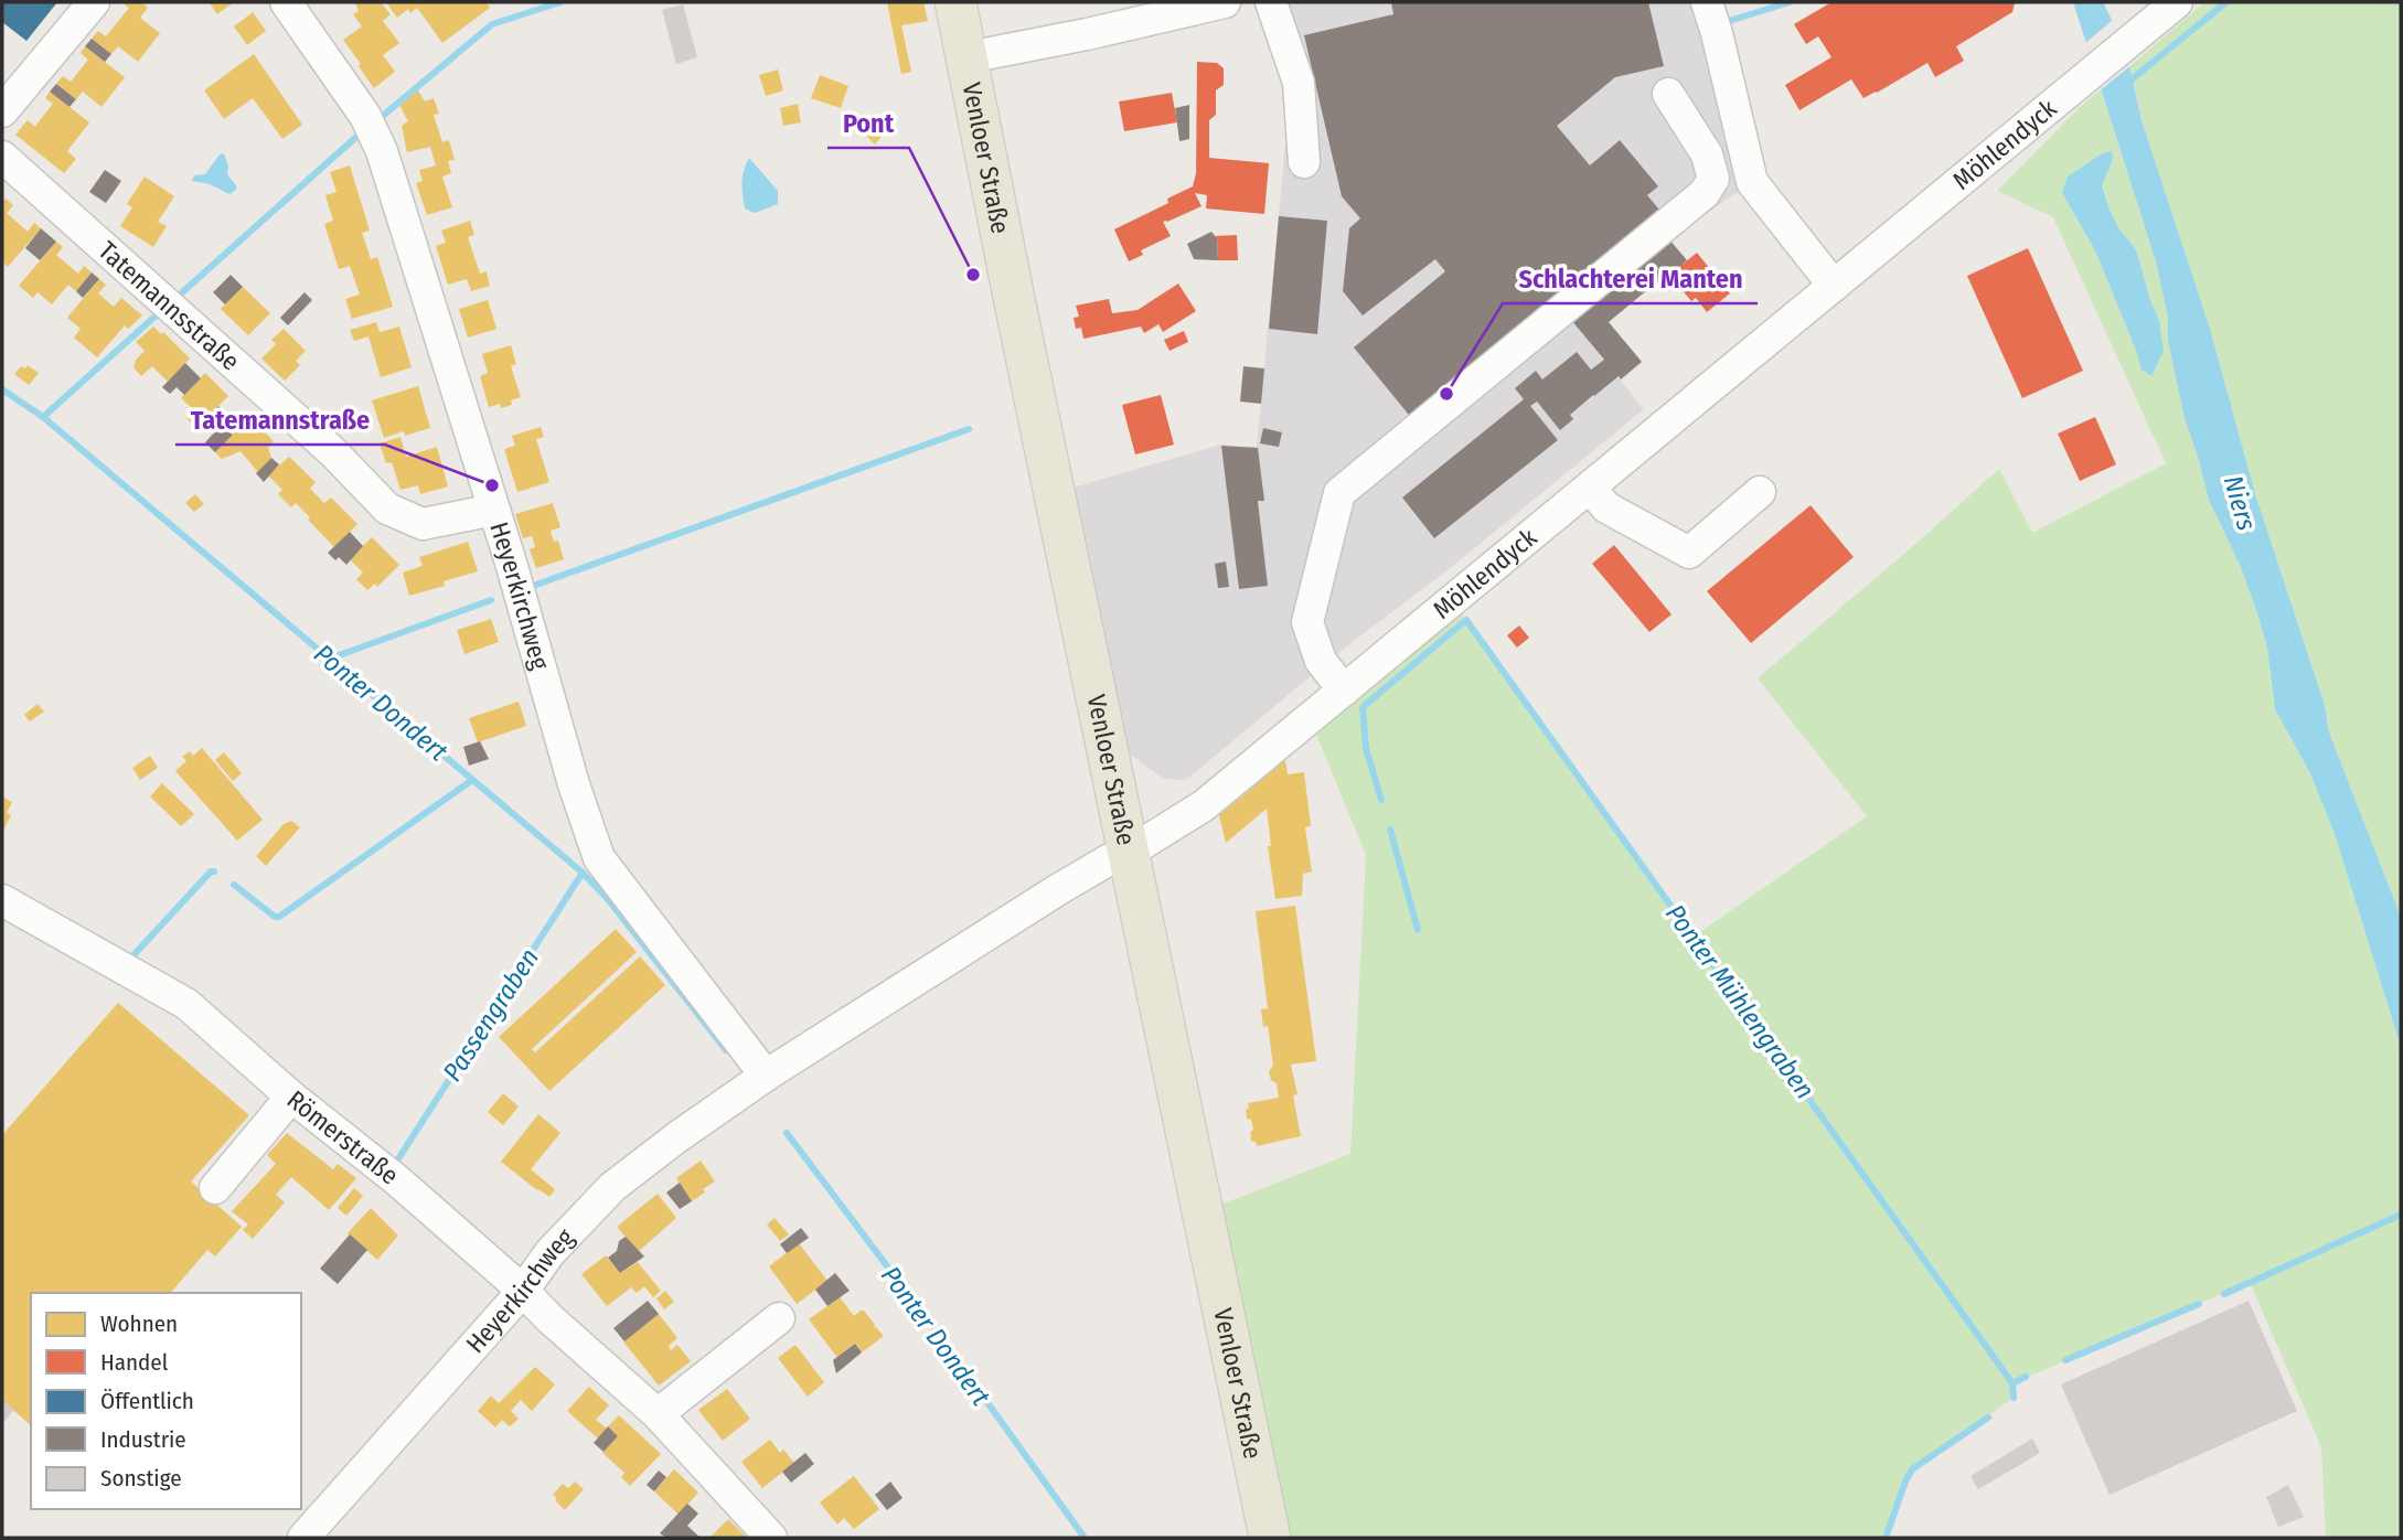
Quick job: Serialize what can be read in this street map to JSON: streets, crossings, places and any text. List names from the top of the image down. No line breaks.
{"streets":{"main road":["Venloer Straße"],"street":["Möhlendyck","Tatemannsstraße","Heyerkirchweg","Römerstraße"]},"crossings":[["Möhlendyck","Venloer Straße"],["Möhlendyck","Heyerkirchweg"],["Venloer Straße","Heyerkirchweg"],["Tatemannsstraße","Heyerkirchweg"],["Heyerkirchweg","Römerstraße"]],"water":["Niers","Ponter Dondert","Ponter Mühlengraben","Passengraben"],"places":["Pont","Schlachterei Manten","Tatemannstraße"],"legend":["Wohnen","Handel","Öffentlich","Industrie","Sonstige"]}
